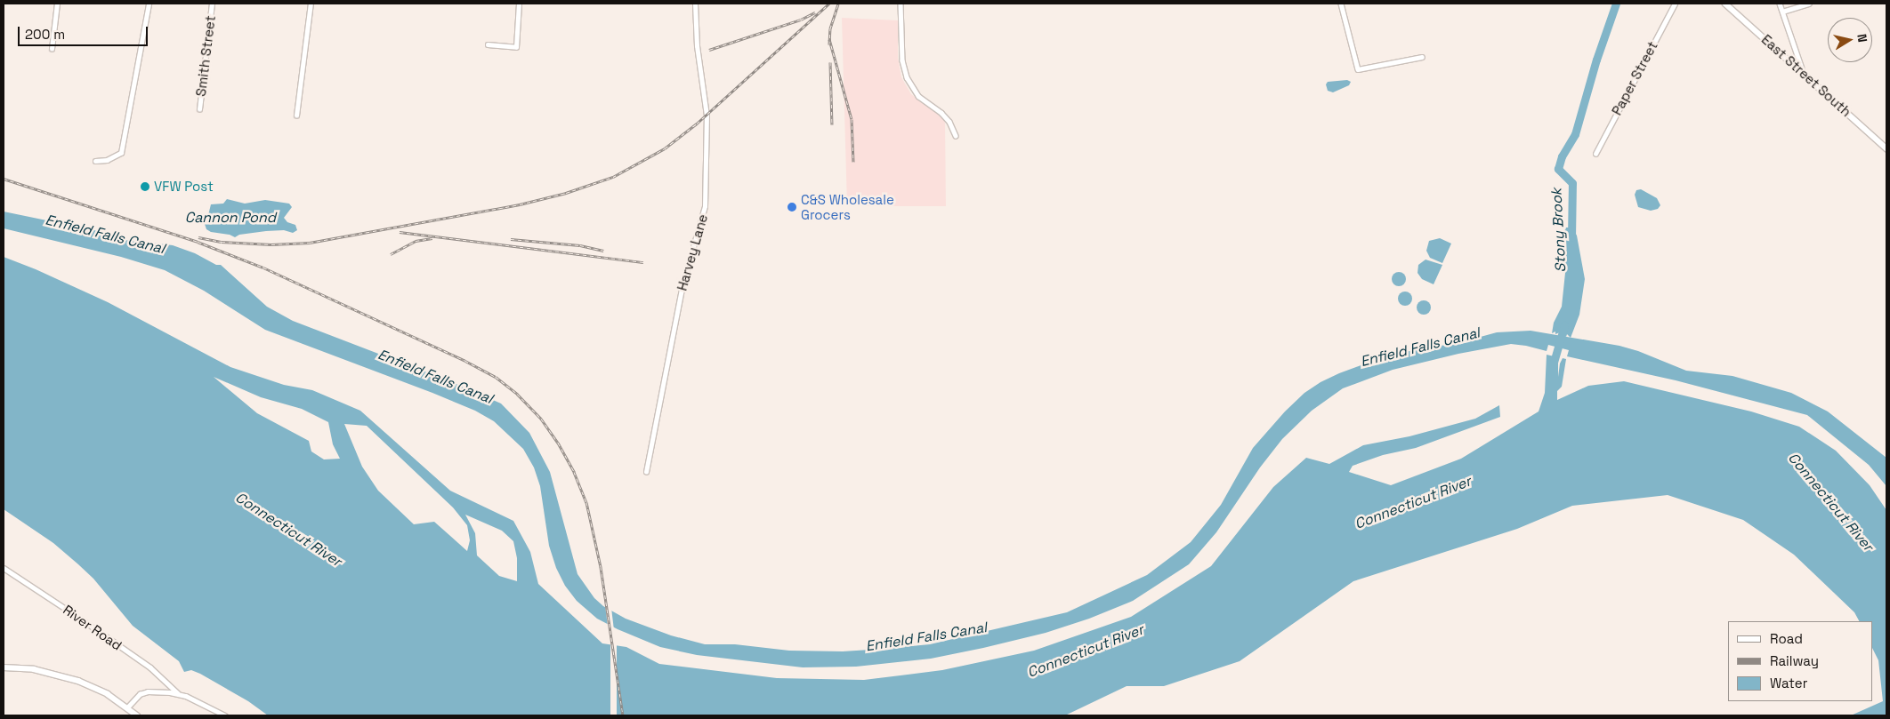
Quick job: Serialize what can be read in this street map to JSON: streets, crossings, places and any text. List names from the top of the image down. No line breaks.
{"streets":{"main road":["East Street South"],"street":["Smith Street","Paper Street","Harvey Lane","River Road"]},"water":["Cannon Pond","Stony Brook","Enfield Falls Canal","Connecticut River"],"places":["VFW Post","C&S Wholesale Grocers"],"legend":["Road","Railway","Water"],"scale_bar":"200 m","north":"right"}
